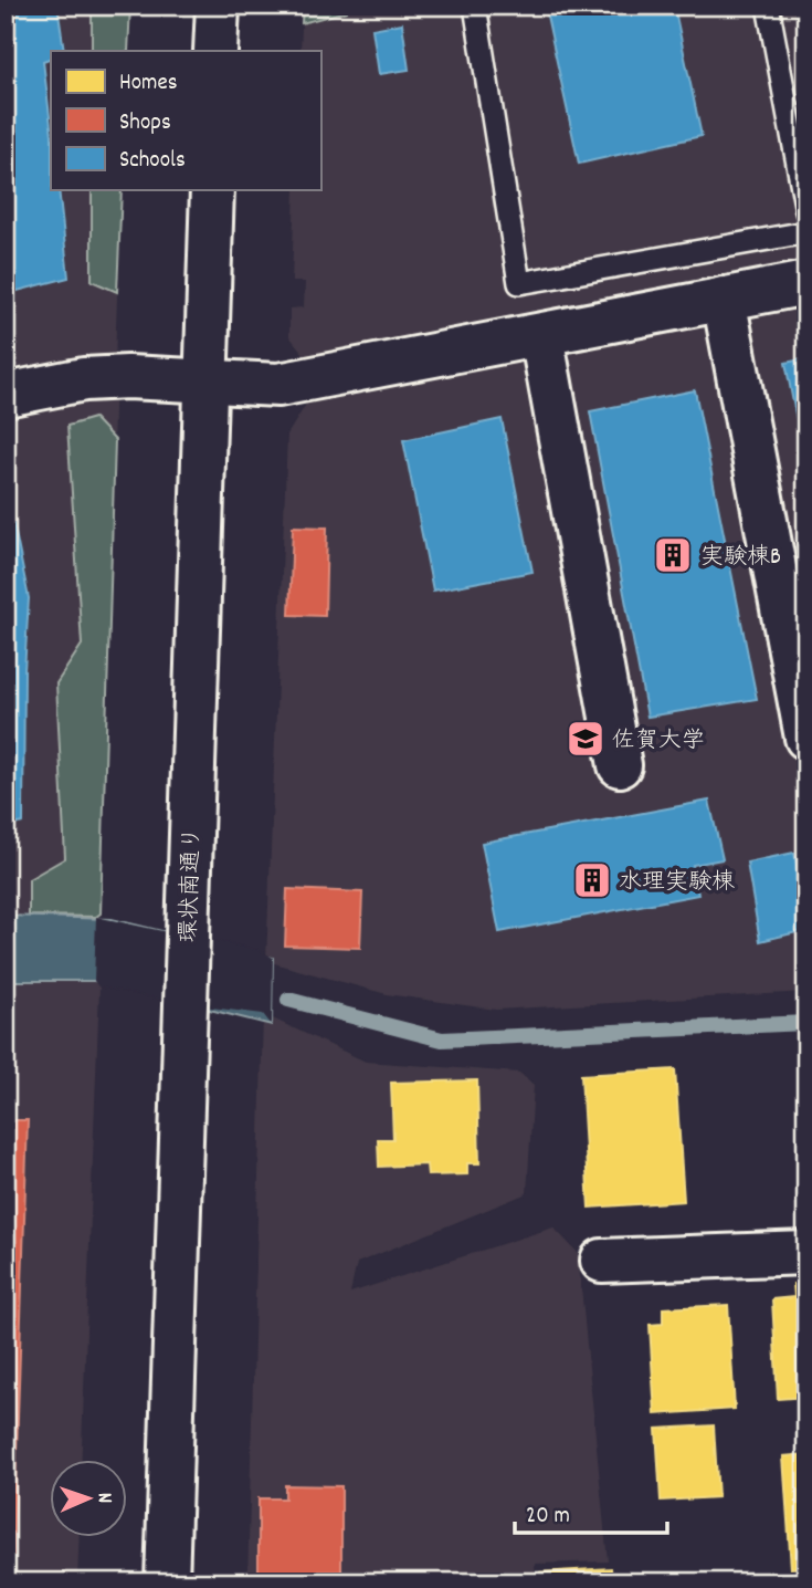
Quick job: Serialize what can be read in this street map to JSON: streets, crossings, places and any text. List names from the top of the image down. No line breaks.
{"streets":{"main road":["環状南通り"]},"places":{"building":["実験棟B","水理実験棟"],"school or university":["佐賀大学"]},"legend":["Homes","Shops","Schools"],"scale_bar":"20 m","north":"right"}
